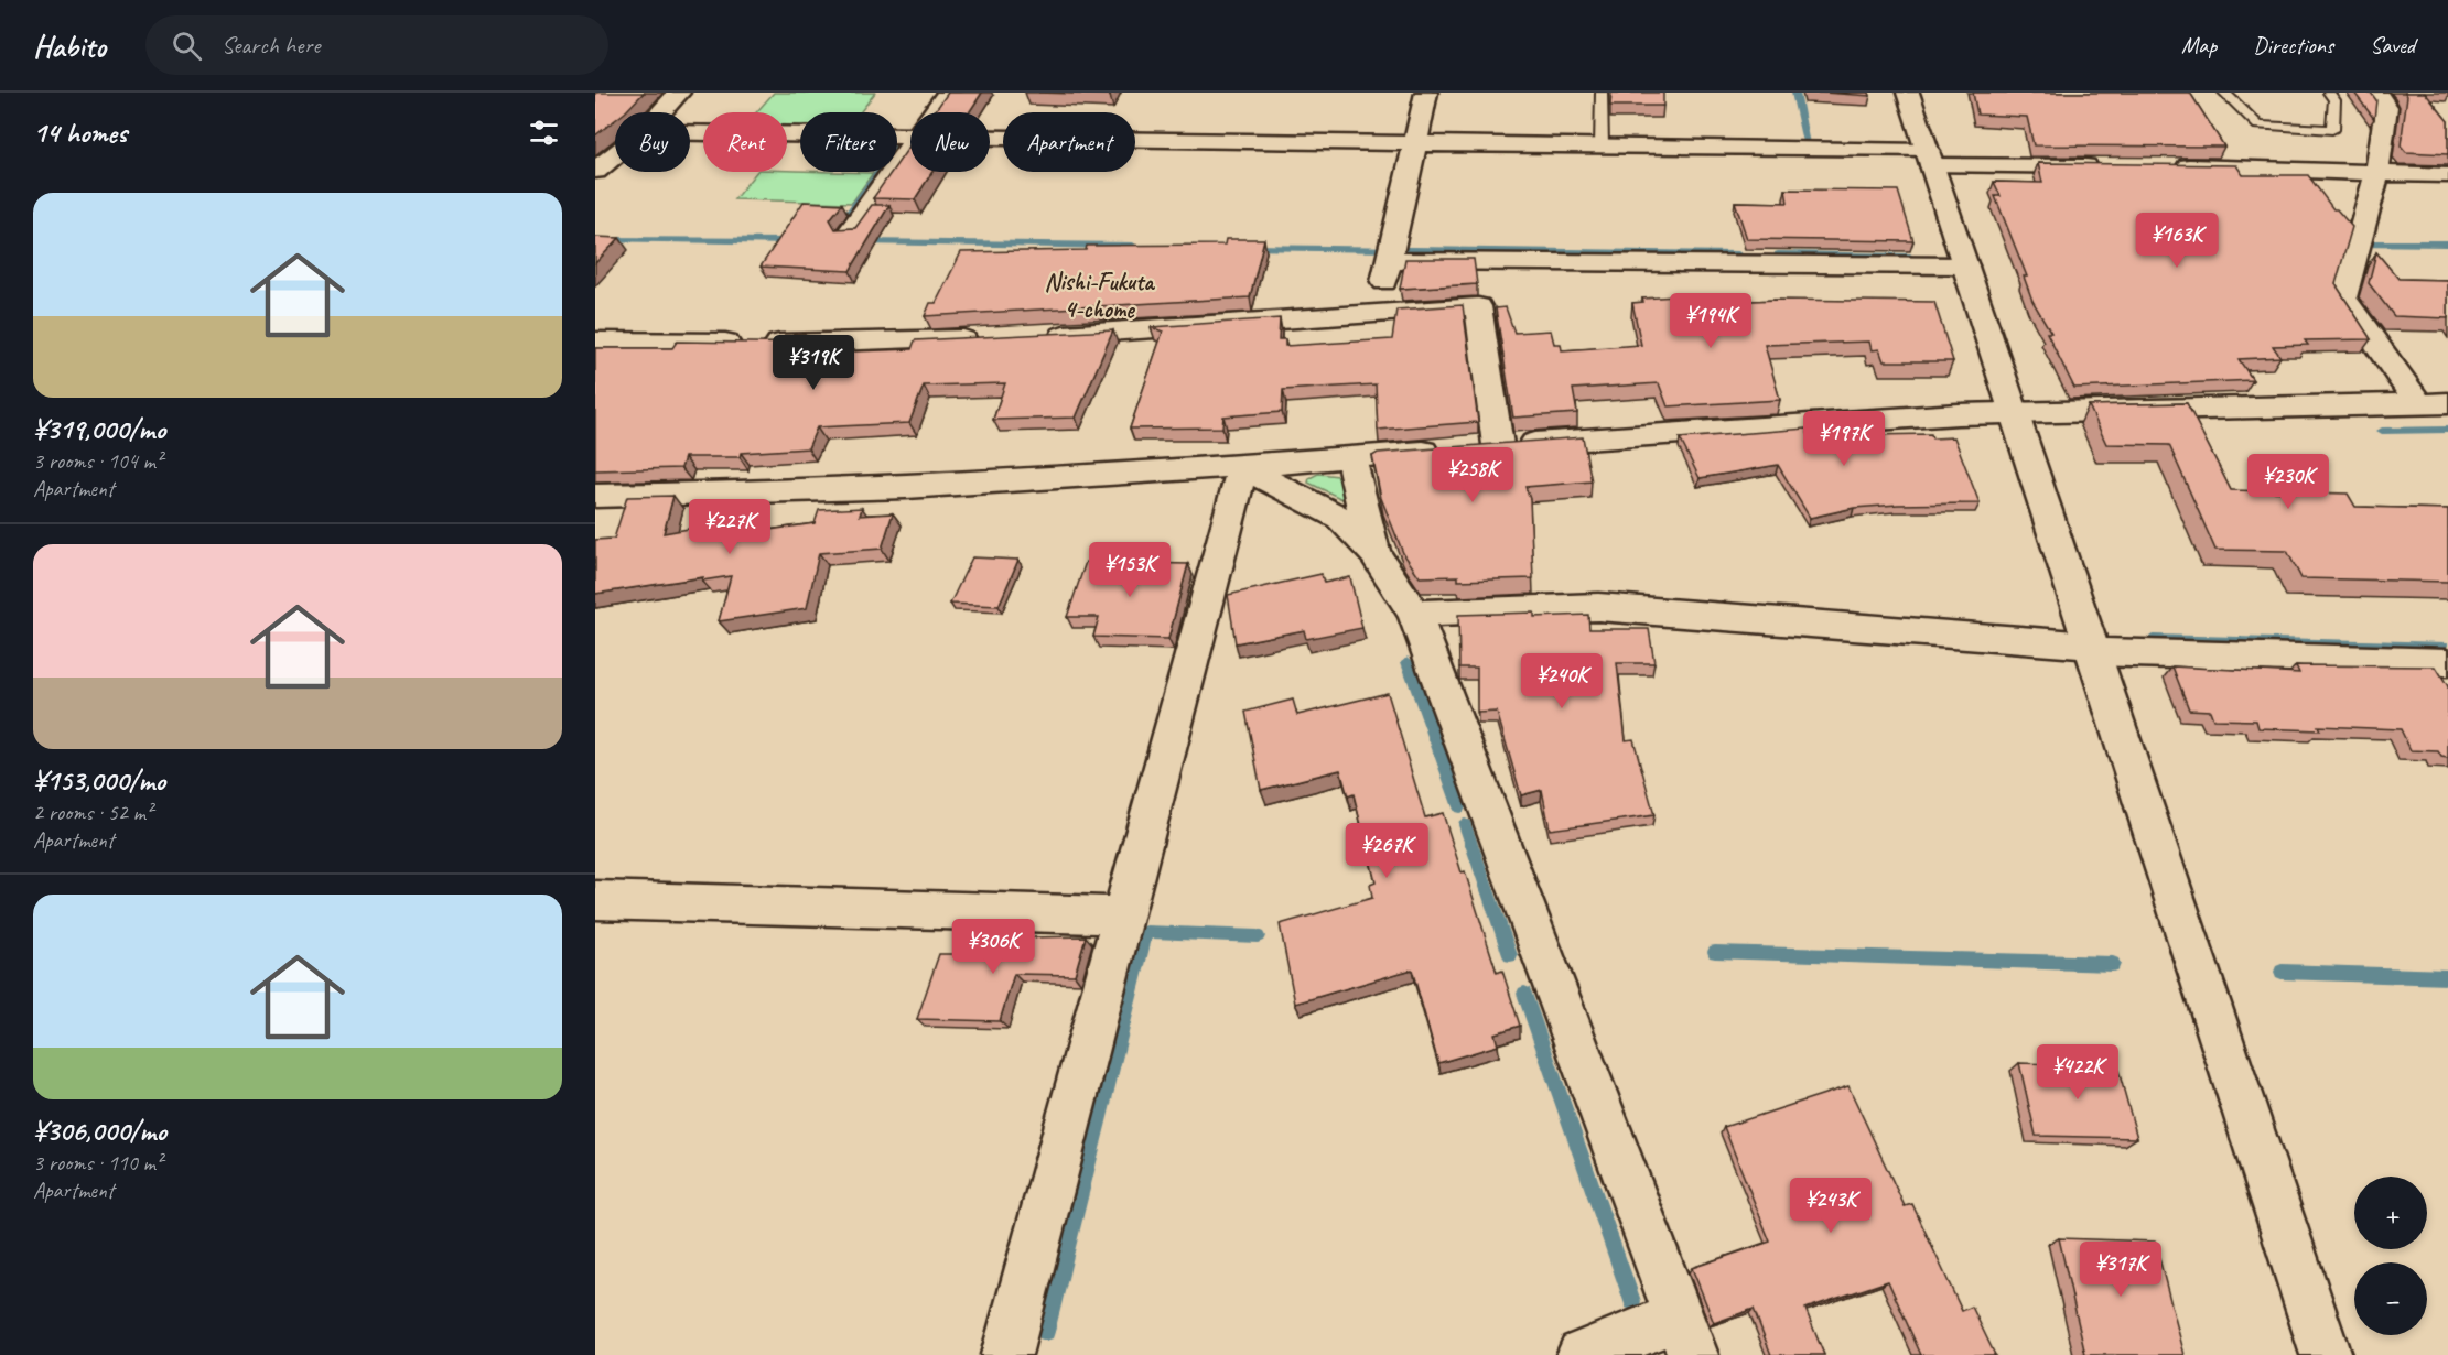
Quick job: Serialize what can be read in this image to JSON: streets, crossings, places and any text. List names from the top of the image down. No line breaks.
{"districts":["Nishi-Fukuta 4-chome"],"page":{"header":"Habito","search":"Search here","nav":["Map","Directions","Saved"],"heading":"14 homes","chip":["Buy","Rent","Filters","New","Apartment"],"list":[{"name":"¥319,000/mo","note":"3 rooms · 104 m² · Apartment"},{"name":"¥153,000/mo","note":"2 rooms · 52 m² · Apartment"},{"name":"¥306,000/mo","note":"3 rooms · 110 m² · Apartment"}],"price":["¥163K","¥194K","¥319K","¥197K","¥258K","¥230K","¥227K","¥153K","¥240K","¥267K","¥306K","¥422K","¥243K","¥317K"],"map_buttons":["+","−"]}}
